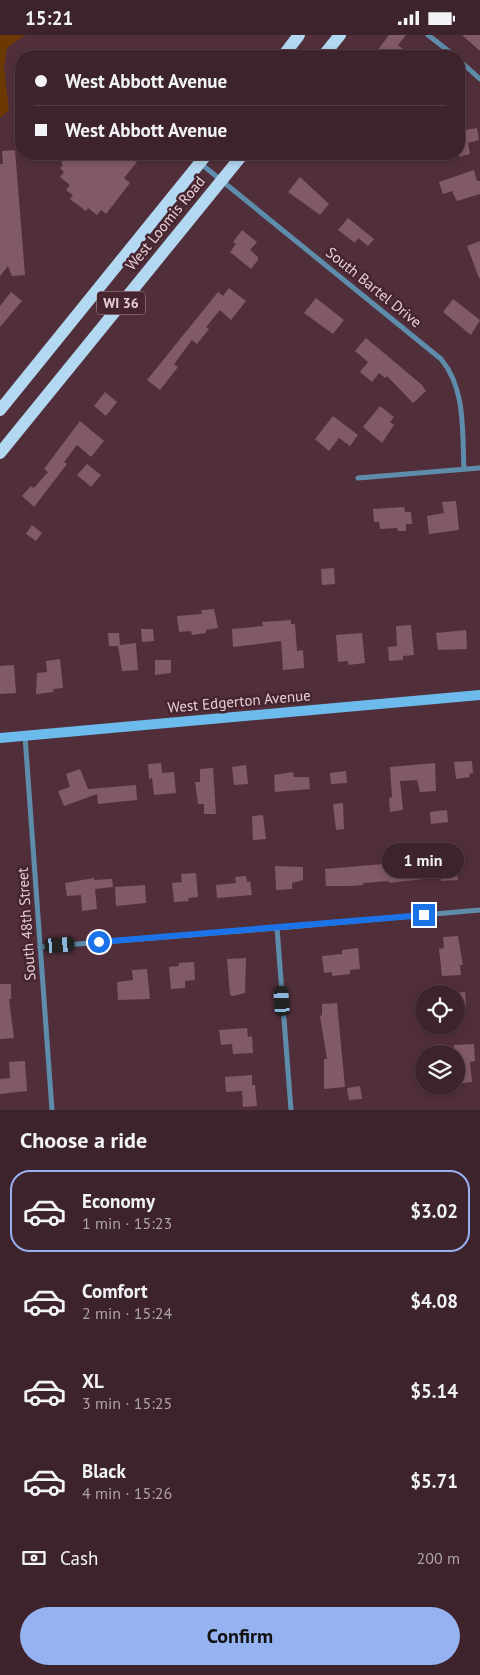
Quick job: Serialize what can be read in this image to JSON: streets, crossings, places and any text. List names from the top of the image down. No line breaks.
{"streets":{"main road":["West Loomis Road","WI 36"],"street":["South Bartel Drive","West Edgerton Avenue","South 48th Street"]},"crossings":[["West Loomis Road","South Bartel Drive"],["West Edgerton Avenue","South 48th Street"]],"page":{"status":"15:21","banner":["West Abbott Avenue","West Abbott Avenue"],"bubble":"1 min","heading":"Choose a ride","list":[{"name":"Economy","note":"1 min · 15:23","value":"$3.02"},{"name":"Comfort","note":"2 min · 15:24","value":"$4.08"},{"name":"XL","note":"3 min · 15:25","value":"$5.14"},{"name":"Black","note":"4 min · 15:26","value":"$5.71"}],"pay":["Cash","200 m"],"buttons":"Confirm"}}
